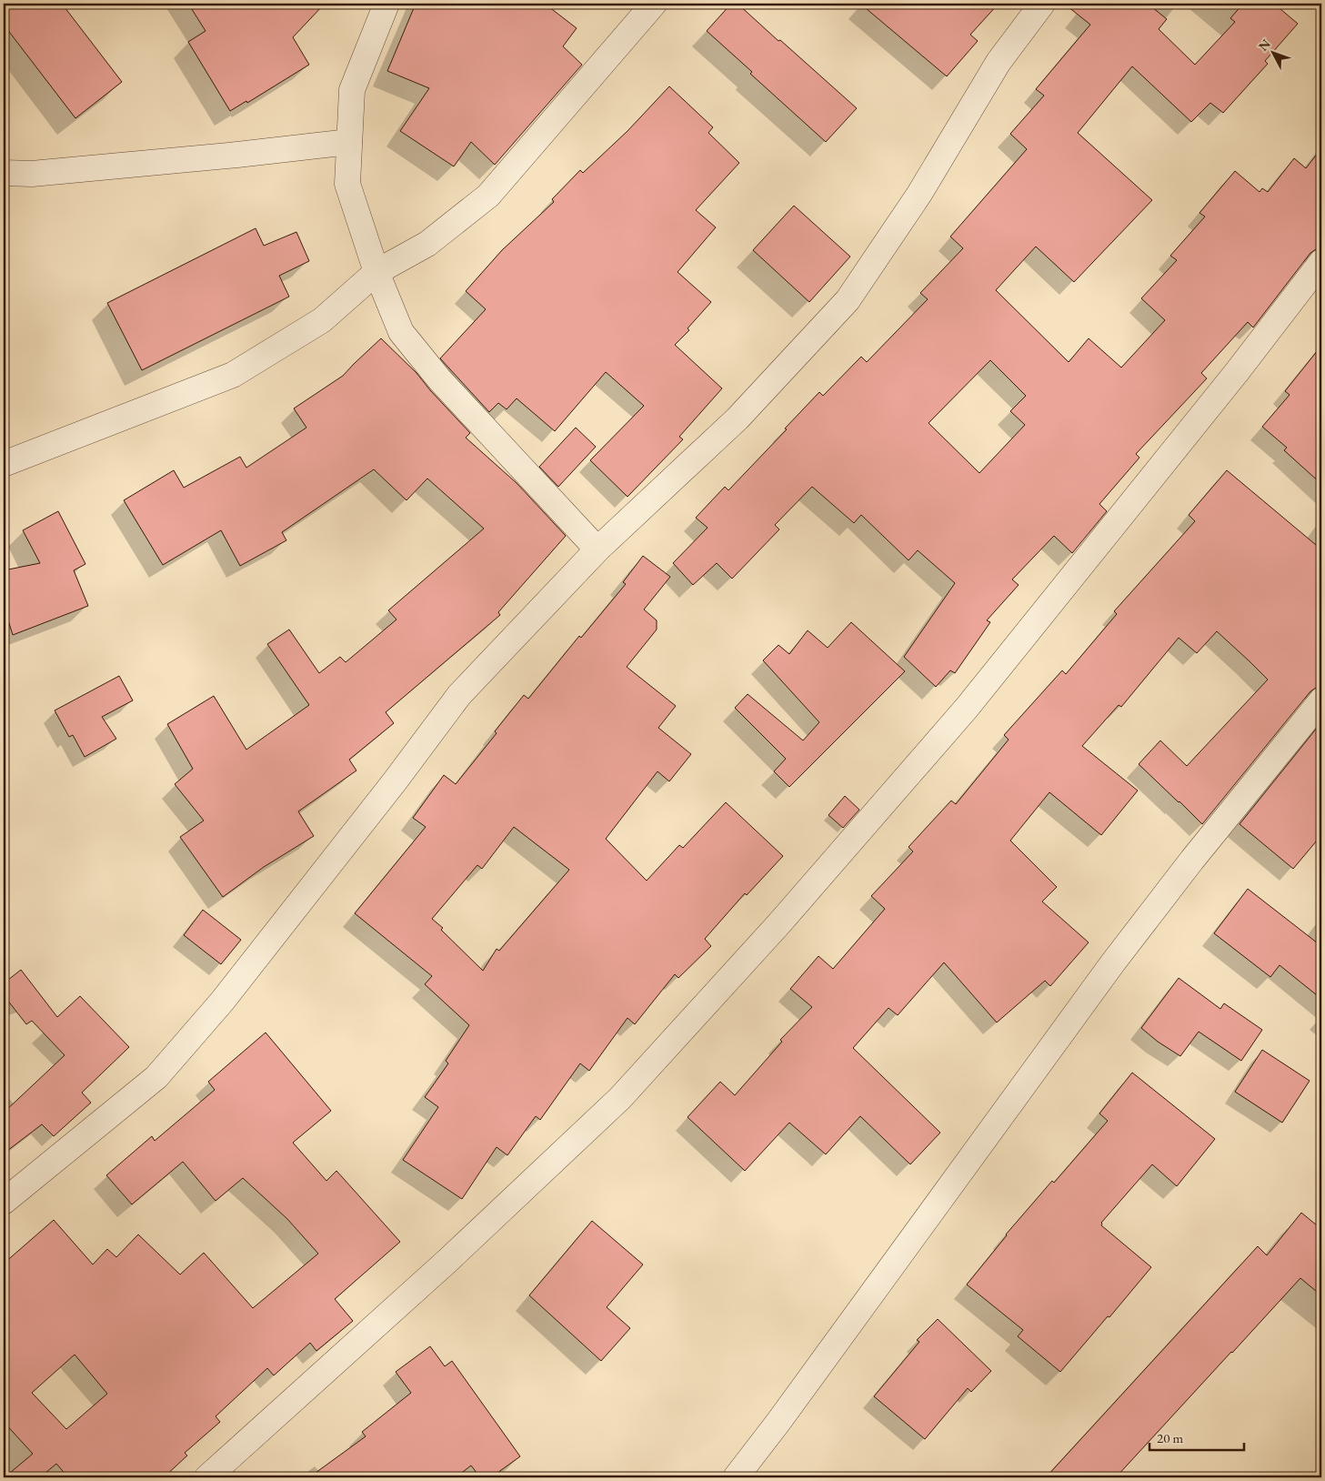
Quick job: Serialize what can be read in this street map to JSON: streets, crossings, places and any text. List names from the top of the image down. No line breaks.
{"scale_bar":"20 m","north":"top left"}
